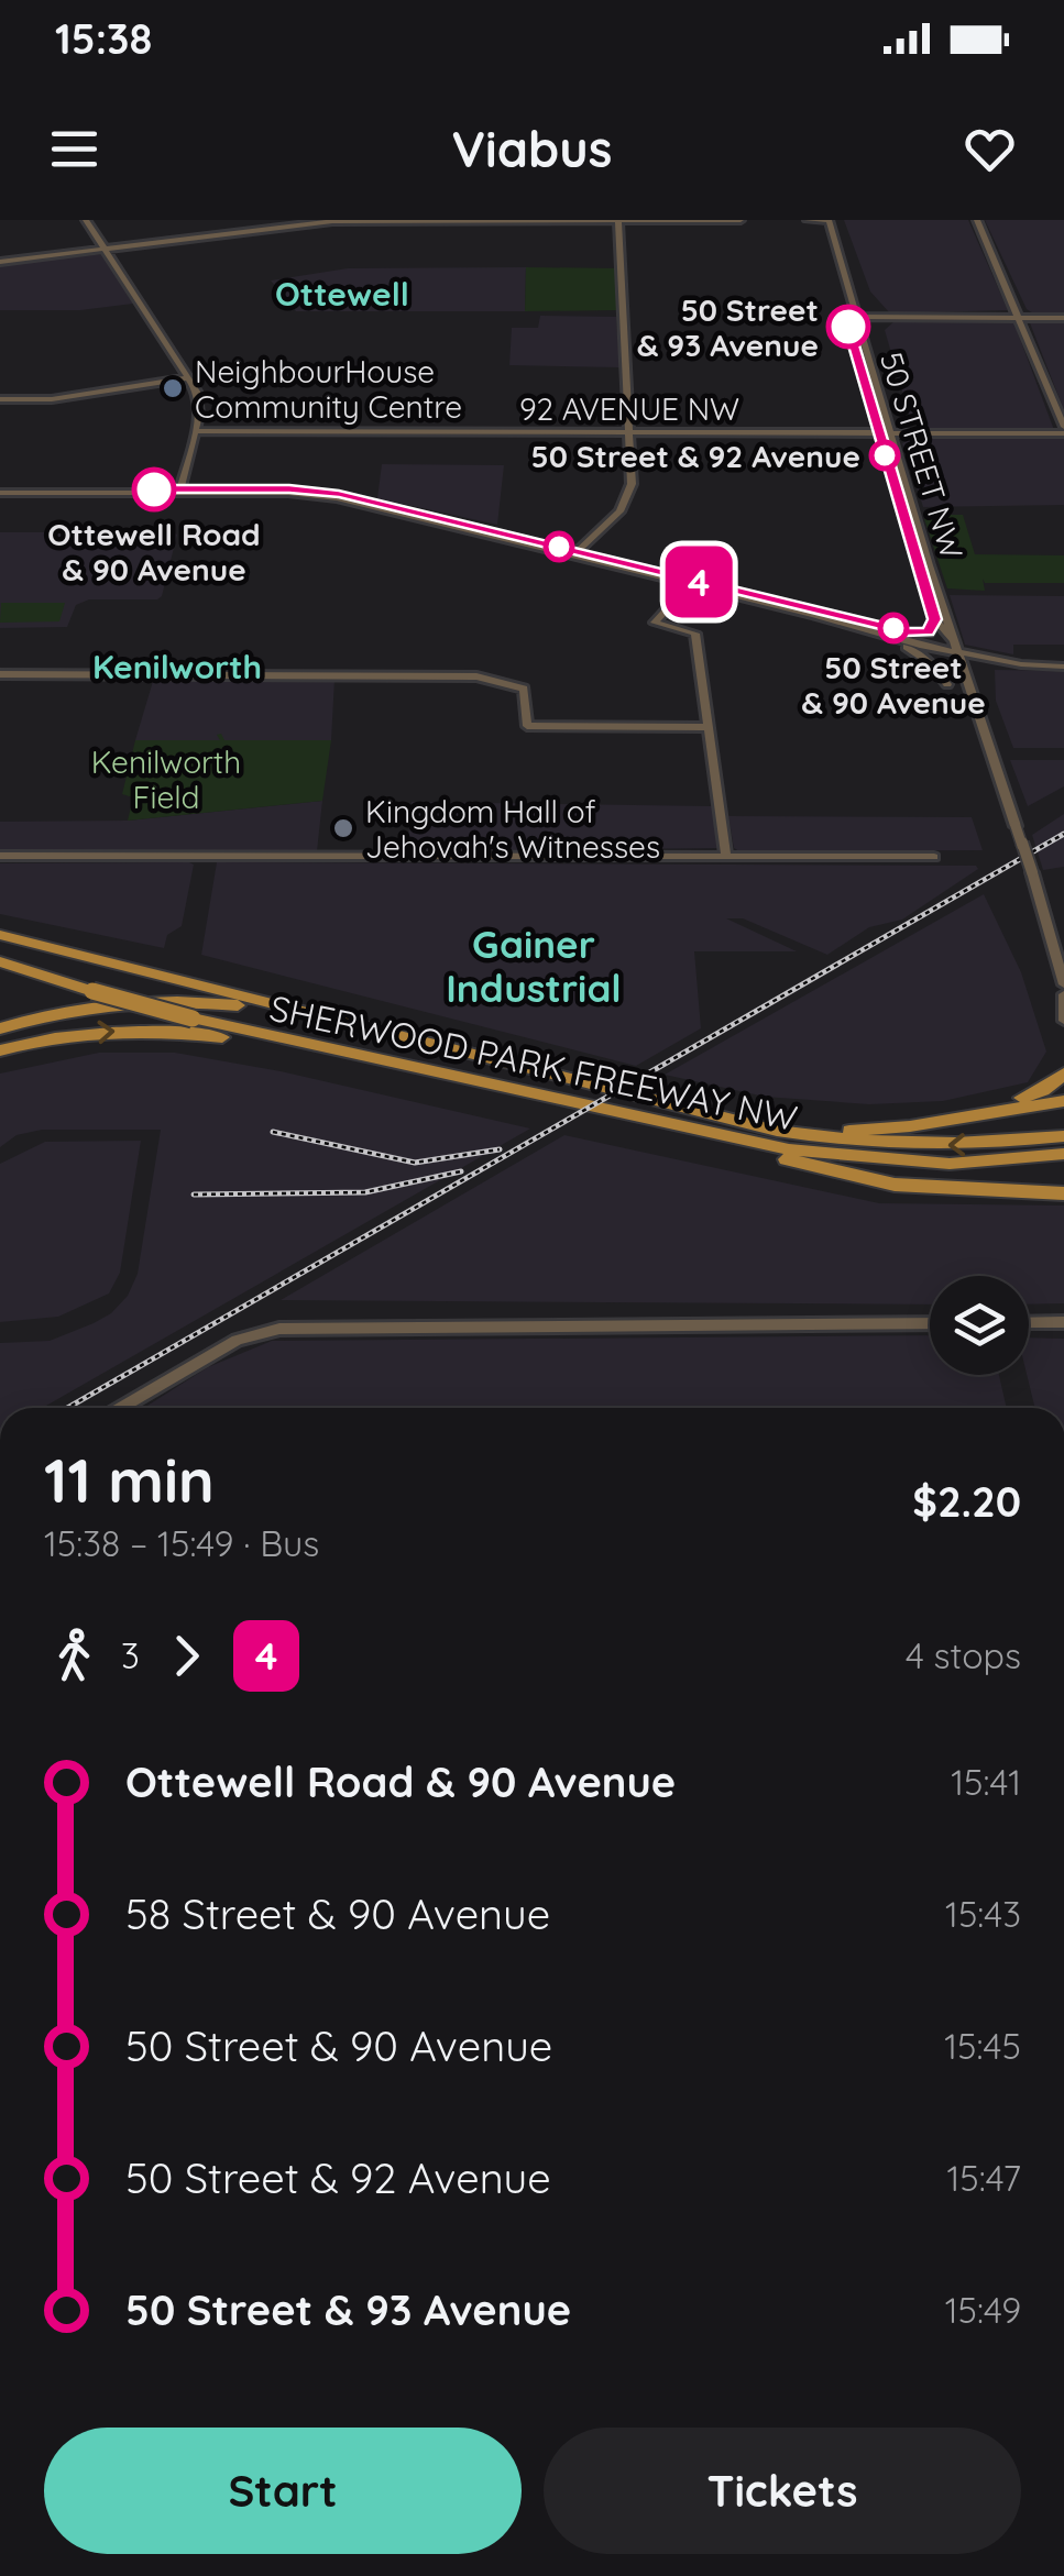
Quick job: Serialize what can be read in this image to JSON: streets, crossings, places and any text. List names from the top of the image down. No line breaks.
{"streets":{"highway":["SHERWOOD PARK FREEWAY NW"],"street":["92 AVENUE NW","50 STREET NW"]},"crossings":[["92 AVENUE NW","50 STREET NW"]],"districts":["Ottewell","Kenilworth","Gainer Industrial"],"parks":["Kenilworth Field"],"places":["50 Street & 93 Avenue","NeighbourHouse Community Centre","50 Street & 92 Avenue","Ottewell Road & 90 Avenue","50 Street & 90 Avenue","Kingdom Hall of Jehovah's Witnesses"],"lines":["bus line 4"],"page":{"status":"15:38","header":"Viabus","on_map":"4","heading":["11 min","15:38 – 15:49 · Bus","$2.20"],"legs":["3","4","4 stops"],"list":[{"name":"Ottewell Road & 90 Avenue","value":"15:41"},{"name":"58 Street & 90 Avenue","value":"15:43"},{"name":"50 Street & 90 Avenue","value":"15:45"},{"name":"50 Street & 92 Avenue","value":"15:47"},{"name":"50 Street & 93 Avenue","value":"15:49"}],"buttons":["Start","Tickets"]}}
